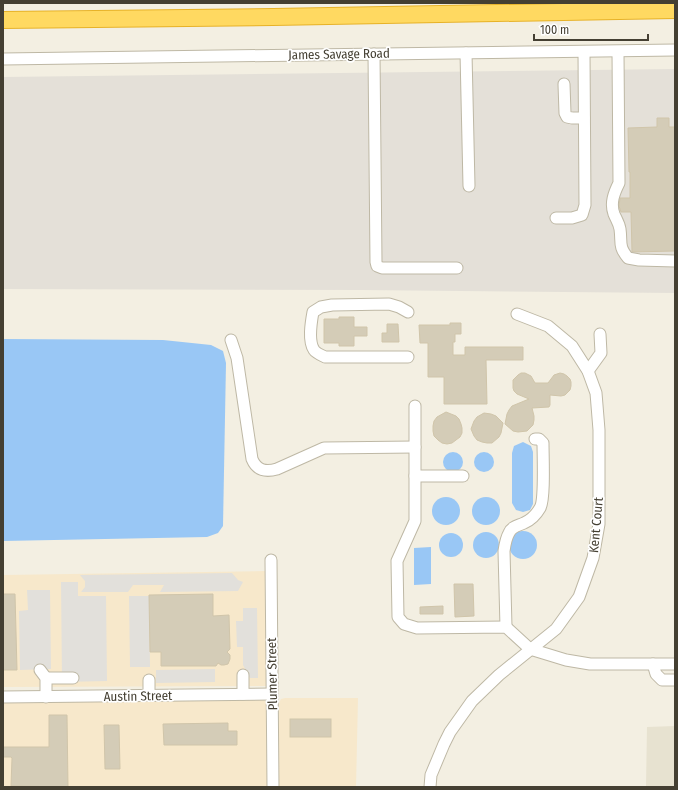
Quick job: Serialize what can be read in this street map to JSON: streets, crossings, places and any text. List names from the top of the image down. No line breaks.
{"streets":{"street":["James Savage Road","Kent Court","Plumer Street","Austin Street"]},"crossings":[["Plumer Street","Austin Street"]],"scale_bar":"100 m"}
